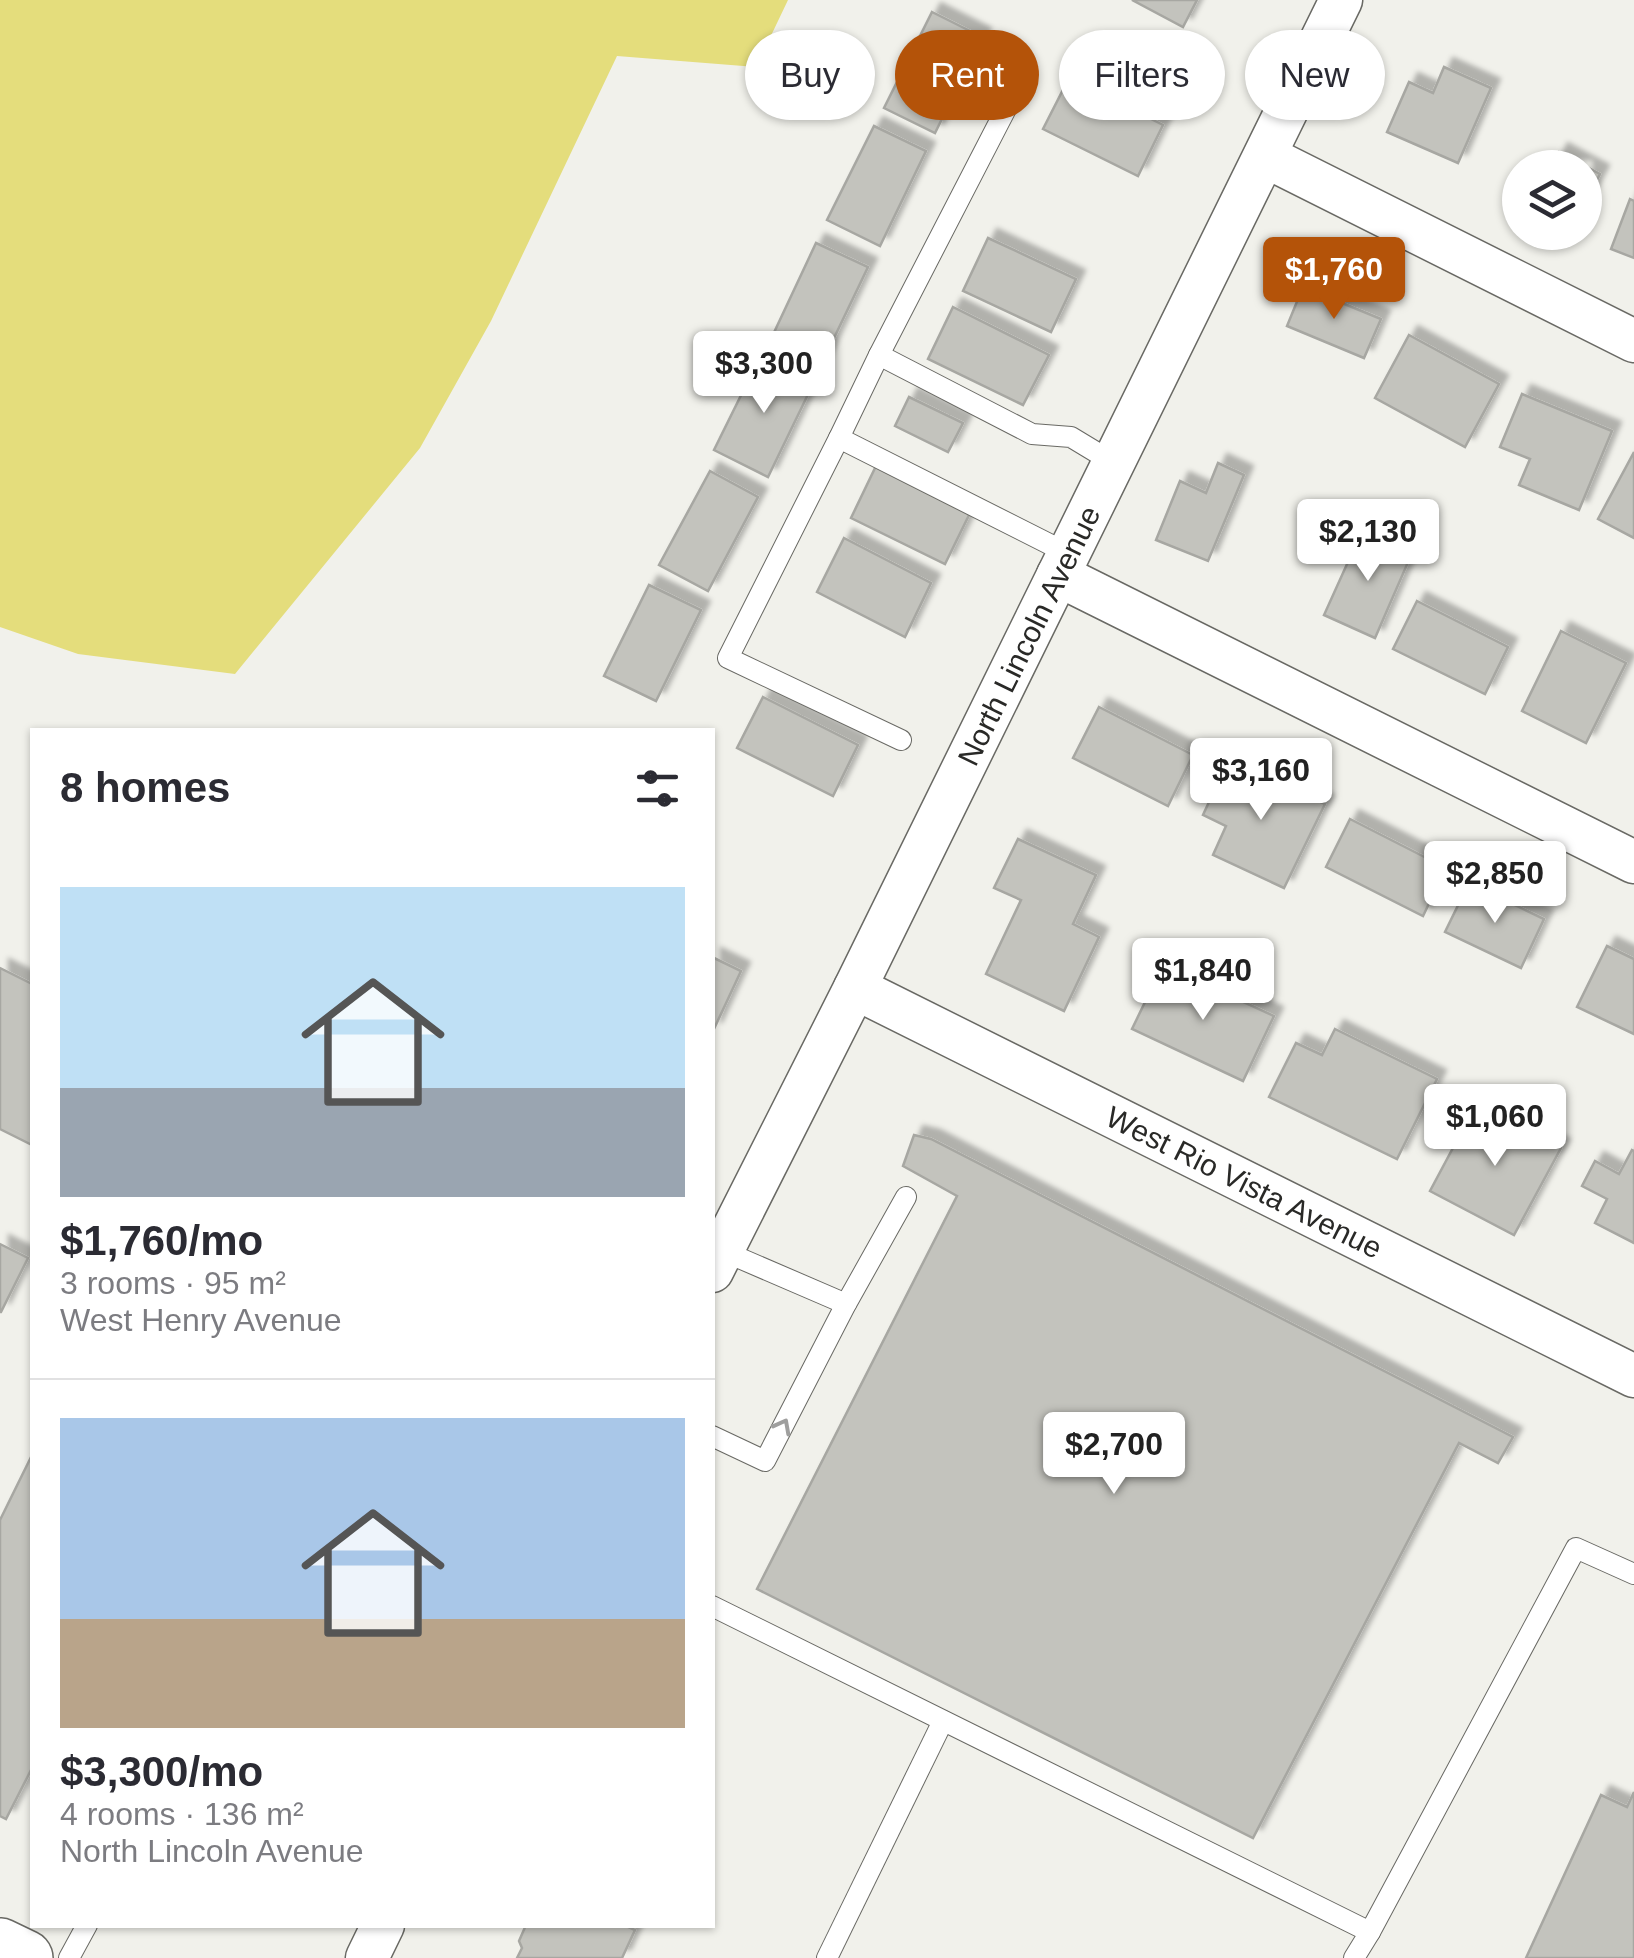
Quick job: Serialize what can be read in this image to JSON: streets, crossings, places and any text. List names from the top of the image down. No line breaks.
{"streets":{"street":["North Lincoln Avenue","West Rio Vista Avenue"]},"crossings":[["North Lincoln Avenue","West Rio Vista Avenue"]],"page":{"chip":["Buy","Rent","Filters","New"],"price":["$1,760","$3,300","$2,130","$3,160","$2,850","$1,840","$1,060","$2,700"],"heading":"8 homes","list":[{"name":"$1,760/mo","note":"3 rooms · 95 m² · West Henry Avenue"},{"name":"$3,300/mo","note":"4 rooms · 136 m² · North Lincoln Avenue"}]}}
